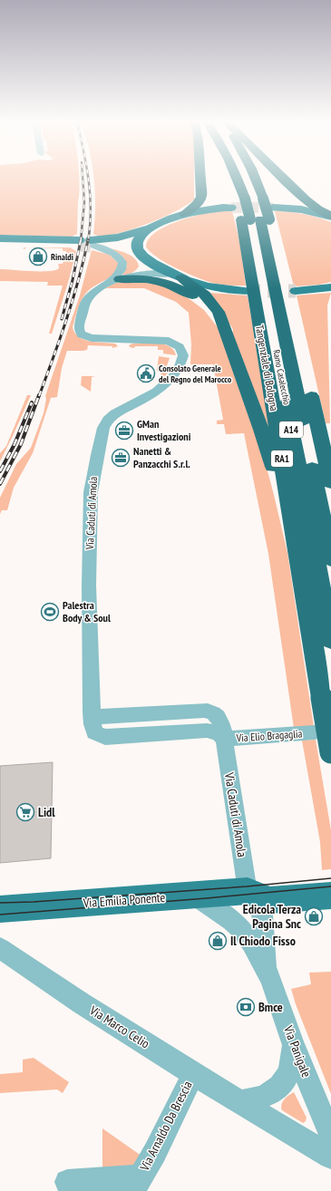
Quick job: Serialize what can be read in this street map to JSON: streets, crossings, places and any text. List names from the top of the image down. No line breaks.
{"streets":{"highway":["Tangenziale di Bologna","Ramo Casalecchio","A14","RA1"],"main road":["Via Emilia Ponente"],"street":["Via Caduti di Amola","Via Elio Bragaglia","Via Marco Celio","Via Panigale","Via Arnaldo Da Brescia"]},"crossings":[["Tangenziale di Bologna","Ramo Casalecchio"],["Via Caduti di Amola","Via Elio Bragaglia"],["Via Caduti di Amola","Via Emilia Ponente"],["Via Emilia Ponente","Via Panigale"],["Via Marco Celio","Via Arnaldo Da Brescia"]],"places":{"shop":["Rinaldi","Edicola Terza Pagina Snc","Il Chiodo Fisso"],"public building":["Consolato Generale del Regno del Marocco"],"office":["GMan Investigazioni","Nanetti & Panzacchi S.r.l."],"sports":["Palestra Body & Soul"],"supermarket":["Lidl"],"bank":["Bmce"]}}
